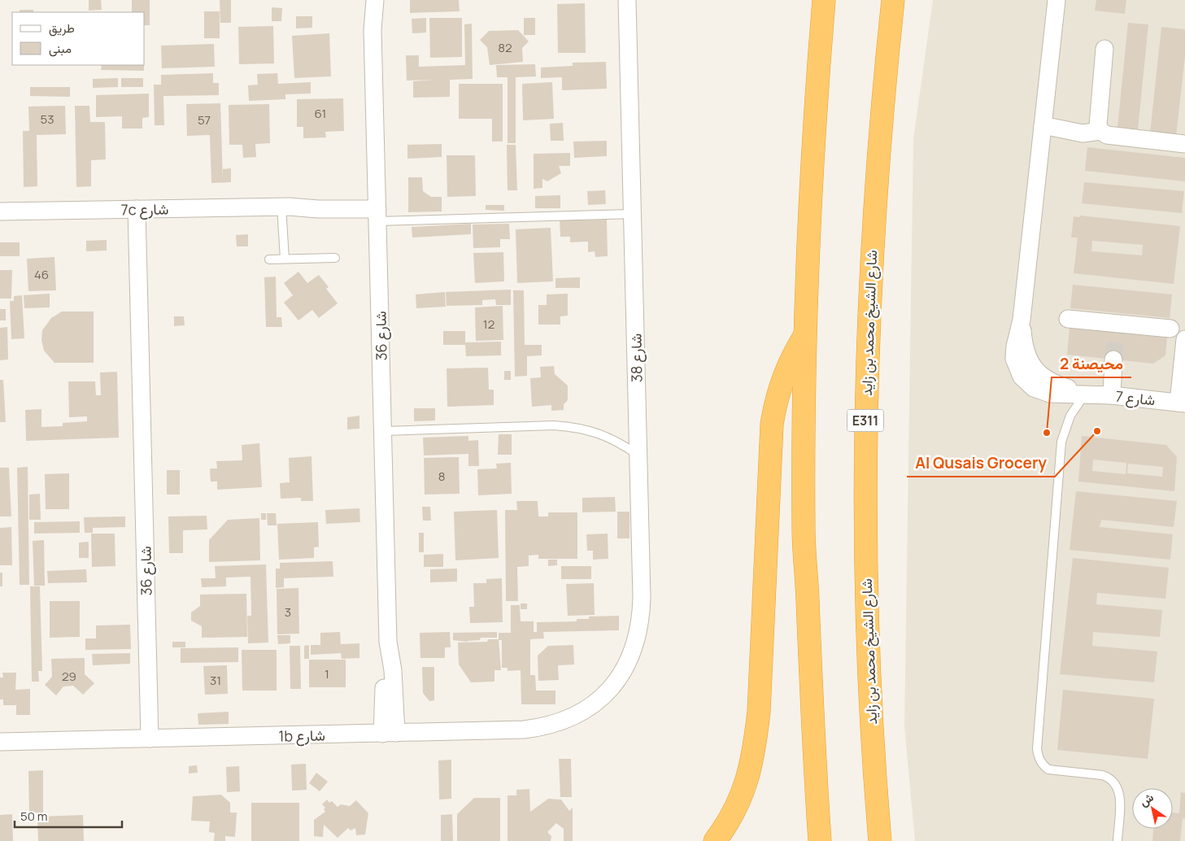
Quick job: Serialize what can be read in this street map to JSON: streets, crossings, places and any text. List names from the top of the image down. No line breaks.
{"streets":{"highway":["شارع الشيخ محمد بن زايد","E311"],"street":["7c شارع","شارع 36","شارع 38","شارع 7","1b شارع"]},"crossings":[["7c شارع","شارع 36"],["شارع 36","1b شارع"],["شارع 38","1b شارع"]],"places":["Al Qusais Grocery","محيصنة 2"],"house_numbers":["82","61","53","57","46","12","8","3","1","29","31"],"legend":["طريق","مبنى"],"scale_bar":"50 m","north":"top left"}
